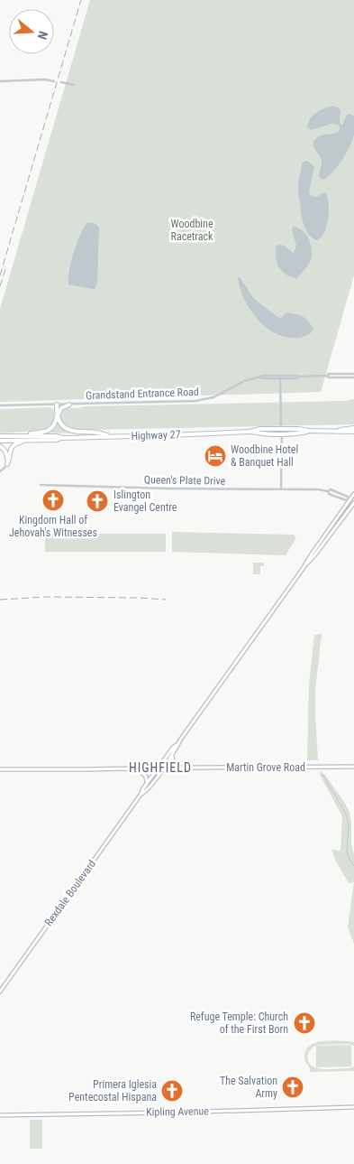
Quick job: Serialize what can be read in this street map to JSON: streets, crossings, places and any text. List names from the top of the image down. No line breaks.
{"streets":{"main road":["Highway 27","Martin Grove Road","Rexdale Boulevard","Kipling Avenue"],"street":["Grandstand Entrance Road","Queen's Plate Drive"]},"crossings":[["Queen's Plate Drive","Rexdale Boulevard"],["Martin Grove Road","Rexdale Boulevard"]],"districts":["HIGHFIELD"],"parks":["Woodbine Racetrack"],"places":{"hotel":["Woodbine Hotel & Banquet Hall"],"church":["Kingdom Hall of Jehovah's Witnesses","Islington Evangel Centre","Refuge Temple: Church of the First Born","The Salvation Army","Primera Iglesia Pentecostal Hispana"]},"north":"right"}
